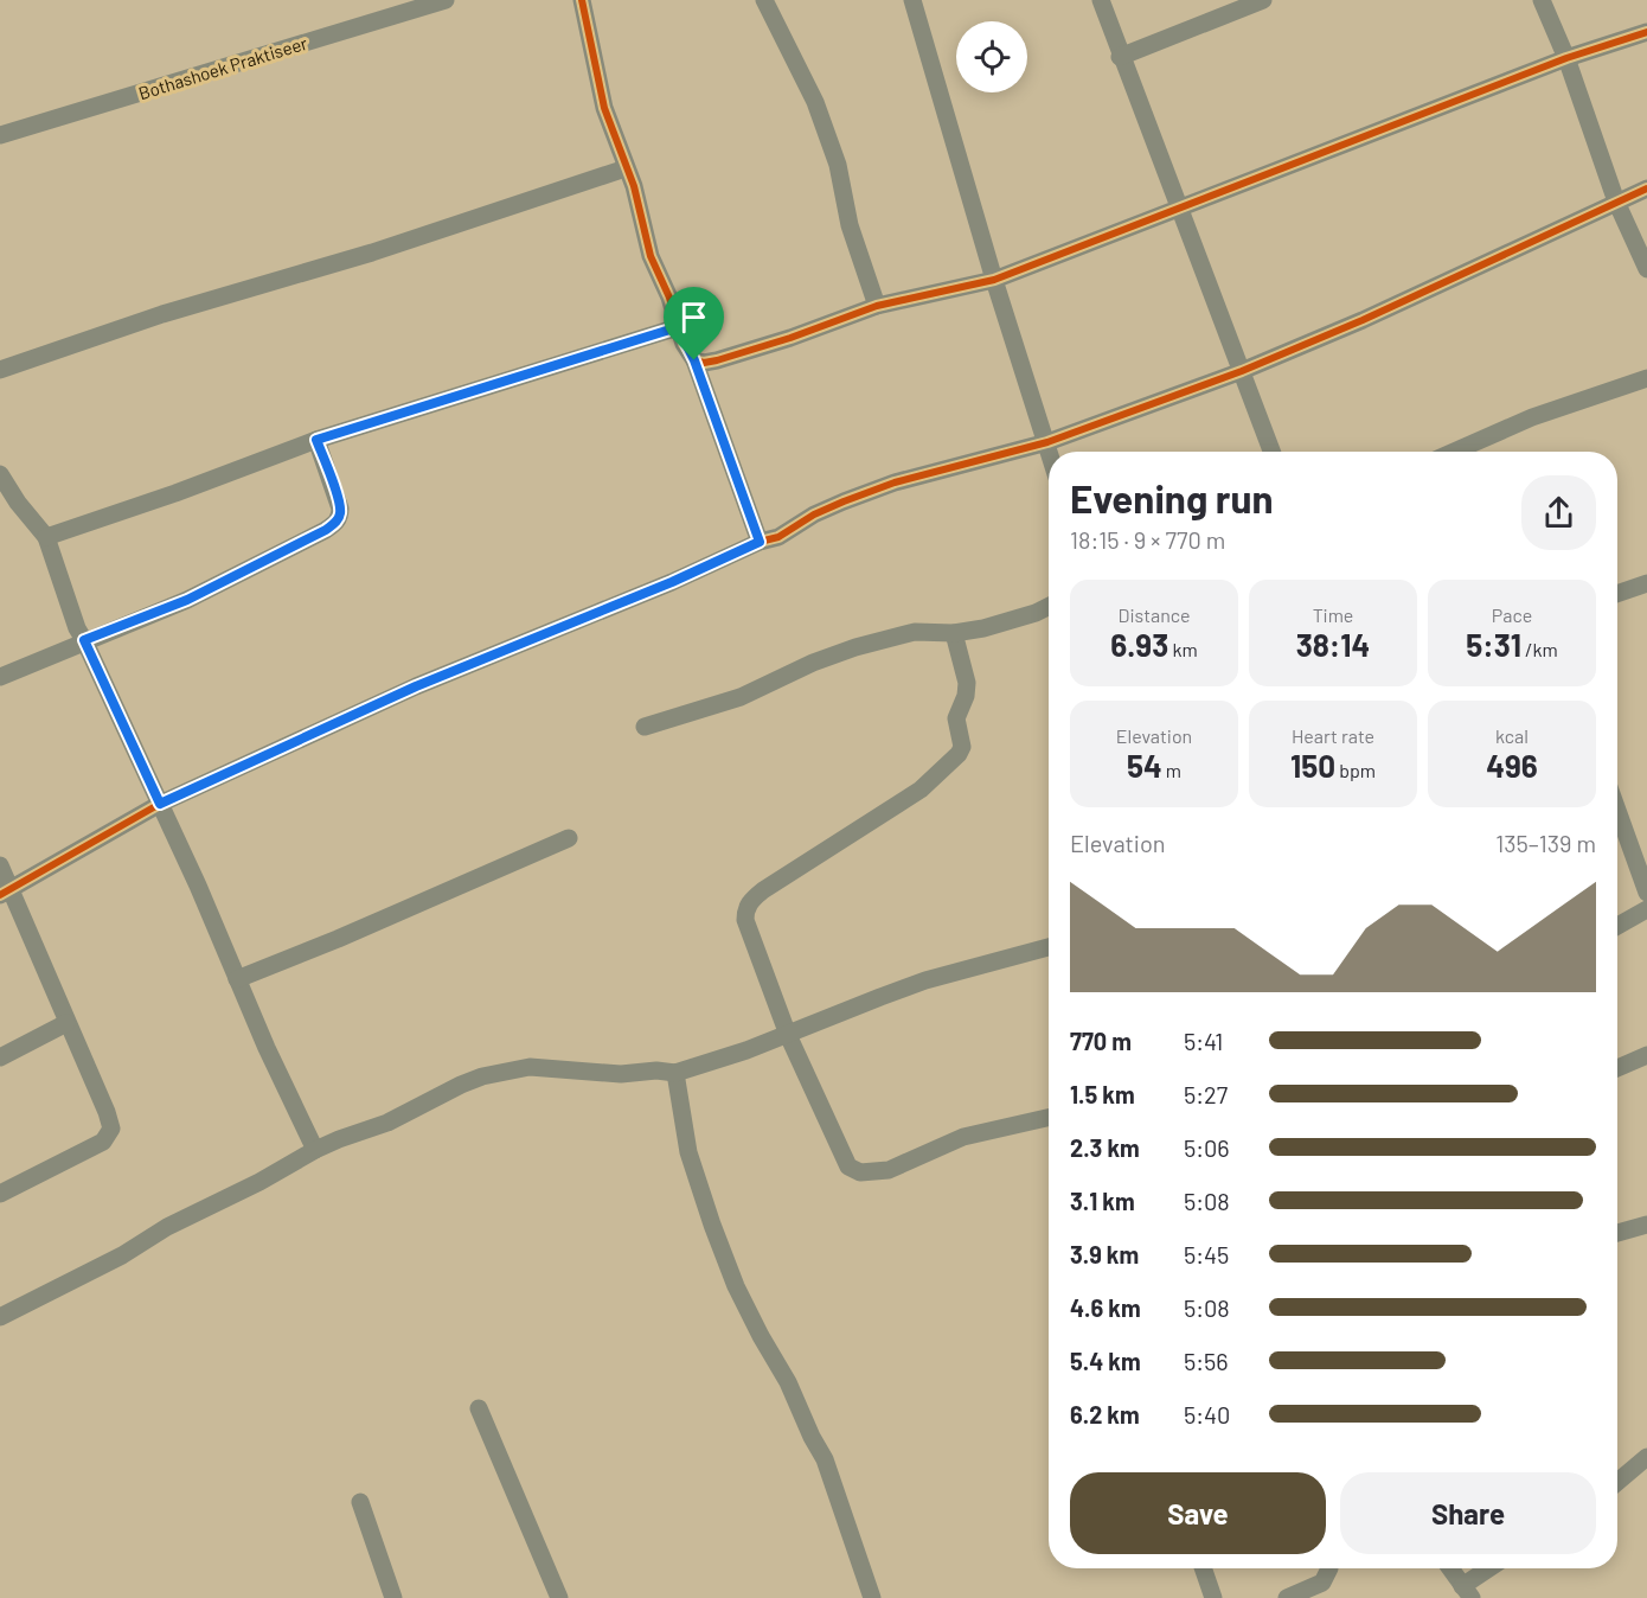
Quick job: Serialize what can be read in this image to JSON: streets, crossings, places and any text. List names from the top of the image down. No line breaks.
{"streets":{"street":["Bothashoek Praktiseer"]},"page":{"heading":["Evening run","18:15 · 9 × 770 m"],"stats":[["Distance","6.93 km"],["Time","38:14"],["Pace","5:31 /km"],["Elevation","54 m"],["Heart rate","150 bpm"],["kcal","496"]],"chart":["Elevation","135–139 m"],"list":[{"name":"770 m","note":"5:41"},{"name":"1.5 km","note":"5:27"},{"name":"2.3 km","note":"5:06"},{"name":"3.1 km","note":"5:08"},{"name":"3.9 km","note":"5:45"},{"name":"4.6 km","note":"5:08"},{"name":"5.4 km","note":"5:56"},{"name":"6.2 km","note":"5:40"}],"buttons":["Save","Share"]}}
